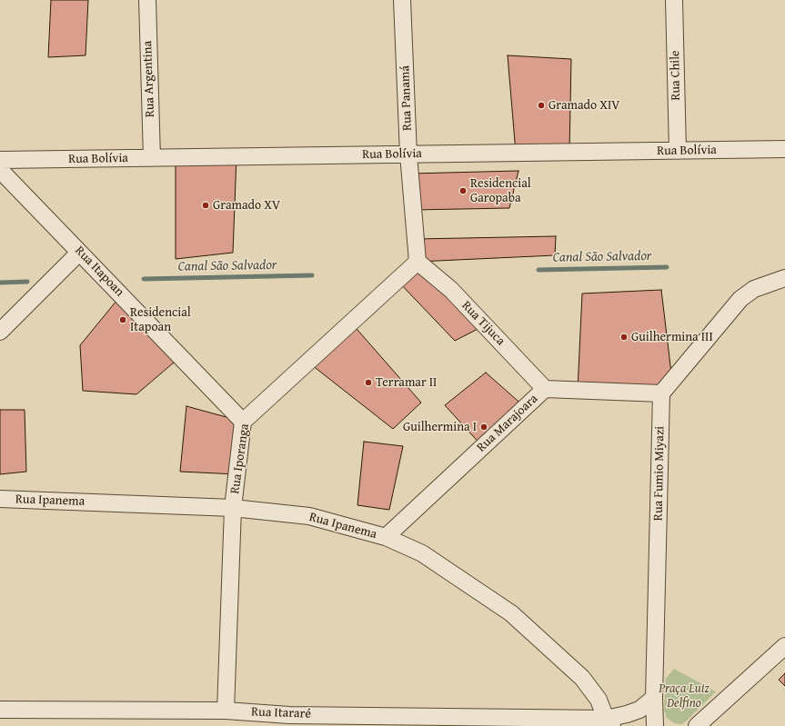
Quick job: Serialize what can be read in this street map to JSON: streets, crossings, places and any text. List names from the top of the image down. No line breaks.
{"streets":{"street":["Rua Chile","Rua Argentina","Rua Panamá","Rua Bolívia","Rua Itapoan","Rua Tijuca","Rua Marajoara","Rua Iporanga","Rua Fumio Miyazi","Rua Ipanema","Rua Itararé"]},"crossings":[["Rua Chile","Rua Bolívia"],["Rua Argentina","Rua Bolívia"],["Rua Panamá","Rua Bolívia"],["Rua Panamá","Rua Tijuca"],["Rua Panamá","Rua Iporanga"],["Rua Itapoan","Rua Iporanga"],["Rua Tijuca","Rua Marajoara"],["Rua Tijuca","Rua Iporanga"],["Rua Marajoara","Rua Fumio Miyazi"],["Rua Marajoara","Rua Ipanema"],["Rua Iporanga","Rua Ipanema"],["Rua Iporanga","Rua Itararé"],["Rua Fumio Miyazi","Rua Itararé"],["Rua Ipanema","Rua Itararé"]],"water":["Canal São Salvador"],"parks":["Praça Luiz Delfino"],"places":["Gramado XIV","Residencial Garopaba","Gramado XV","Residencial Itapoan","Guilhermina III","Terramar II","Guilhermina I"]}
